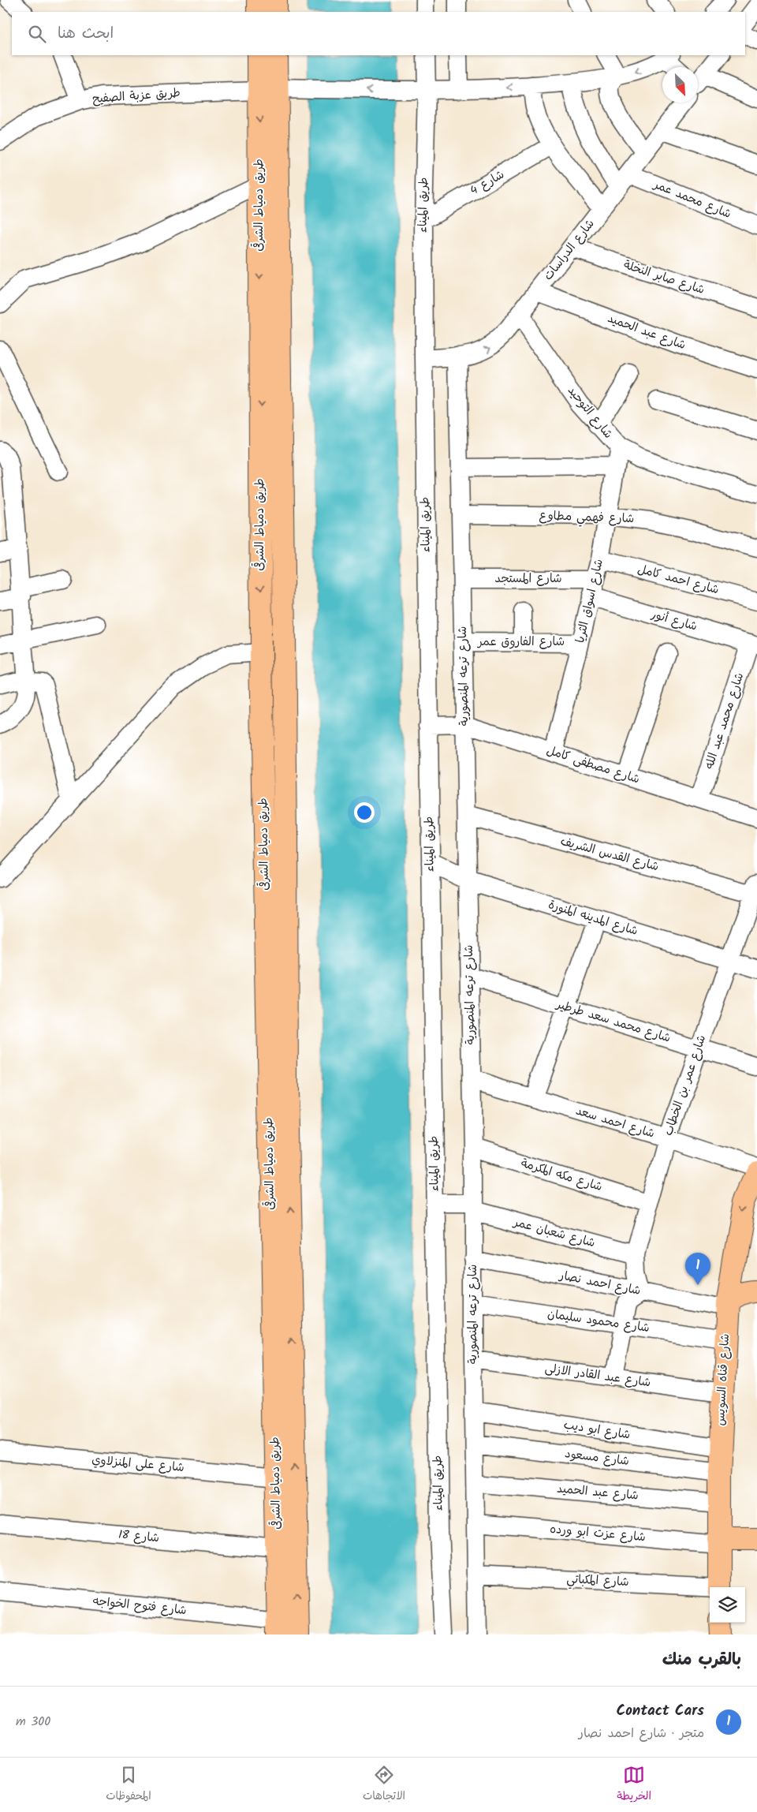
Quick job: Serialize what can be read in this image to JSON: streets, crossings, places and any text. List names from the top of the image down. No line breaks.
{"streets":{"main road":["طريق دمياط الشرقى","شارع قناه السويس"],"street":["طريق عزبة الصفيح","شارع 4","شارع محمد عمر","طريق الميناء","شارع الدراسات","شارع صابر النخلة","شارع عبد الحميد","شارع التوحيد","شارع فهمي مطاوع","شارع المستجد","شارع احمد كامل","شارع اسواق الثريا","شارع أنور","شارع الفاروق عمر","شارع ترعه المنصورية","شارع محمد عبد الله","شارع مصطفى كامل","شارع القدس الشريف","شارع المدينه المنورة","شارع محمد سعد طرطير","شارع عمر بن الخطاب","شارع احمد سعد","شارع مكه المكرمة","شارع شعبان عمر","شارع احمد نصار","شارع محمود سليمان","شارع عبد القادر الازلى","شارع ابو ديب","شارع مسعود","شارع على المنزلاوي","شارع عزت ابو ورده","شارع 18","شارع المكباتي","شارع فتوح الخواجه"]},"crossings":[["طريق عزبة الصفيح","طريق دمياط الشرقى"],["طريق عزبة الصفيح","طريق الميناء"],["شارع 4","طريق الميناء"],["شارع محمد عمر","شارع الدراسات"],["طريق دمياط الشرقى","شارع على المنزلاوي"],["طريق دمياط الشرقى","شارع 18"],["طريق دمياط الشرقى","شارع فتوح الخواجه"],["طريق الميناء","شارع الدراسات"],["طريق الميناء","شارع مصطفى كامل"],["طريق الميناء","شارع المدينه المنورة"],["طريق الميناء","شارع شعبان عمر"],["شارع الدراسات","شارع صابر النخلة"],["شارع الدراسات","شارع عبد الحميد"],["شارع الدراسات","شارع التوحيد"],["شارع الدراسات","شارع ترعه المنصورية"],["شارع عبد الحميد","شارع ترعه المنصورية"],["شارع عبد الحميد","شارع قناه السويس"],["شارع التوحيد","شارع اسواق الثريا"],["شارع فهمي مطاوع","شارع اسواق الثريا"],["شارع فهمي مطاوع","شارع ترعه المنصورية"],["شارع المستجد","شارع اسواق الثريا"],["شارع المستجد","شارع ترعه المنصورية"],["شارع احمد كامل","شارع اسواق الثريا"],["شارع اسواق الثريا","شارع أنور"],["شارع اسواق الثريا","شارع الفاروق عمر"],["شارع اسواق الثريا","شارع مصطفى كامل"],["شارع أنور","شارع محمد عبد الله"],["شارع الفاروق عمر","شارع ترعه المنصورية"],["شارع ترعه المنصورية","شارع مصطفى كامل"],["شارع ترعه المنصورية","شارع القدس الشريف"],["شارع ترعه المنصورية","شارع المدينه المنورة"],["شارع ترعه المنصورية","شارع محمد سعد طرطير"],["شارع ترعه المنصورية","شارع احمد سعد"],["شارع ترعه المنصورية","شارع مكه المكرمة"],["شارع ترعه المنصورية","شارع شعبان عمر"],["شارع ترعه المنصورية","شارع احمد نصار"],["شارع ترعه المنصورية","شارع محمود سليمان"],["شارع ترعه المنصورية","شارع عبد القادر الازلى"],["شارع ترعه المنصورية","شارع ابو ديب"],["شارع ترعه المنصورية","شارع مسعود"],["شارع ترعه المنصورية","شارع عزت ابو ورده"],["شارع ترعه المنصورية","شارع المكباتي"],["شارع محمد عبد الله","شارع مصطفى كامل"],["شارع القدس الشريف","شارع عمر بن الخطاب"],["شارع المدينه المنورة","شارع عمر بن الخطاب"],["شارع محمد سعد طرطير","شارع عمر بن الخطاب"],["شارع عمر بن الخطاب","شارع احمد سعد"],["شارع عمر بن الخطاب","شارع مكه المكرمة"],["شارع عمر بن الخطاب","شارع شعبان عمر"],["شارع عمر بن الخطاب","شارع احمد نصار"],["شارع احمد نصار","شارع قناه السويس"],["شارع محمود سليمان","شارع قناه السويس"],["شارع عبد القادر الازلى","شارع قناه السويس"],["شارع قناه السويس","شارع ابو ديب"],["شارع قناه السويس","شارع مسعود"],["شارع قناه السويس","شارع عزت ابو ورده"]],"one_way":["طريق عزبة الصفيح"],"north":"bottom right","page":{"search":"ابحث هنا","pins":"1","heading":"بالقرب منك","list":[{"mark":"1","name":"Contact Cars","note":"متجر · شارع احمد نصار","value":"300 m"}],"nav":["الخريطة","الاتجاهات","المحفوظات"]}}
